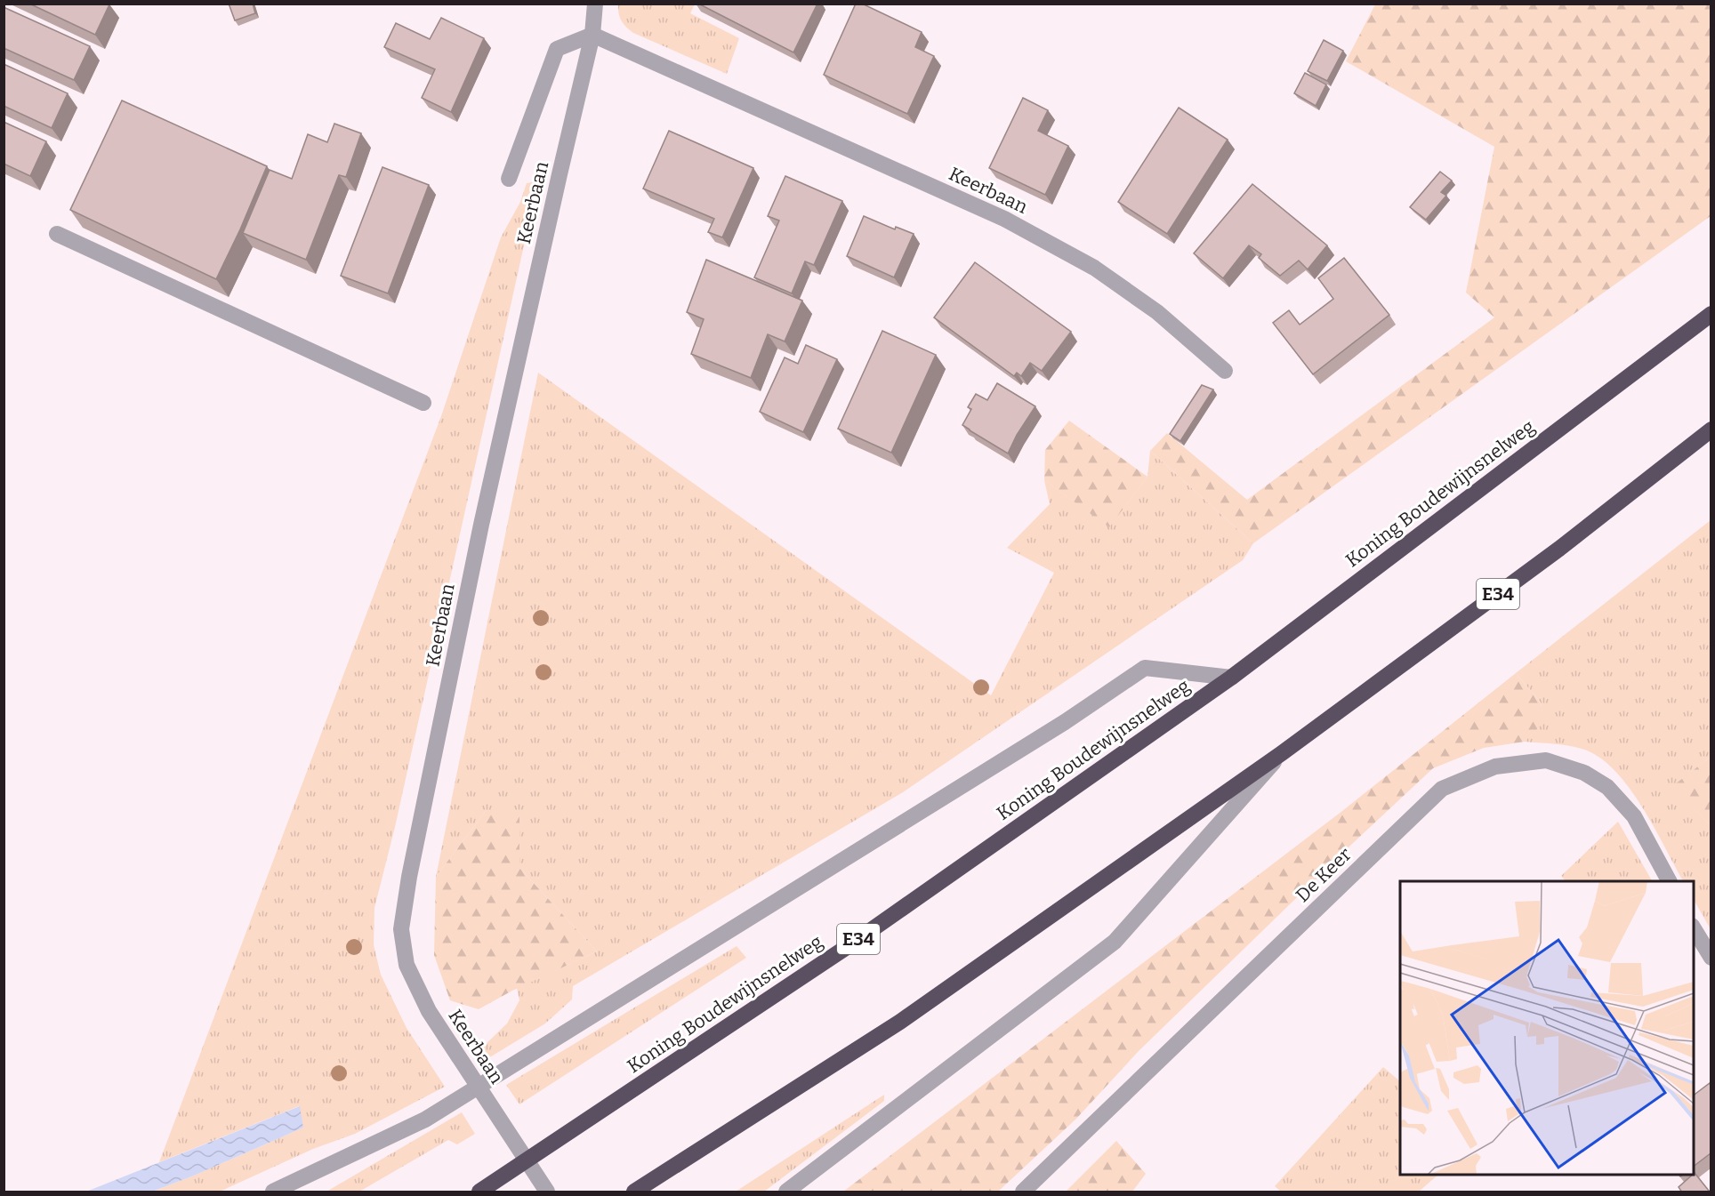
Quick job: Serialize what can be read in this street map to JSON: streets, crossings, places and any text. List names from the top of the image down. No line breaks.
{"streets":{"highway":["Koning Boudewijnsnelweg","E34"],"street":["Keerbaan","De Keer"]}}
